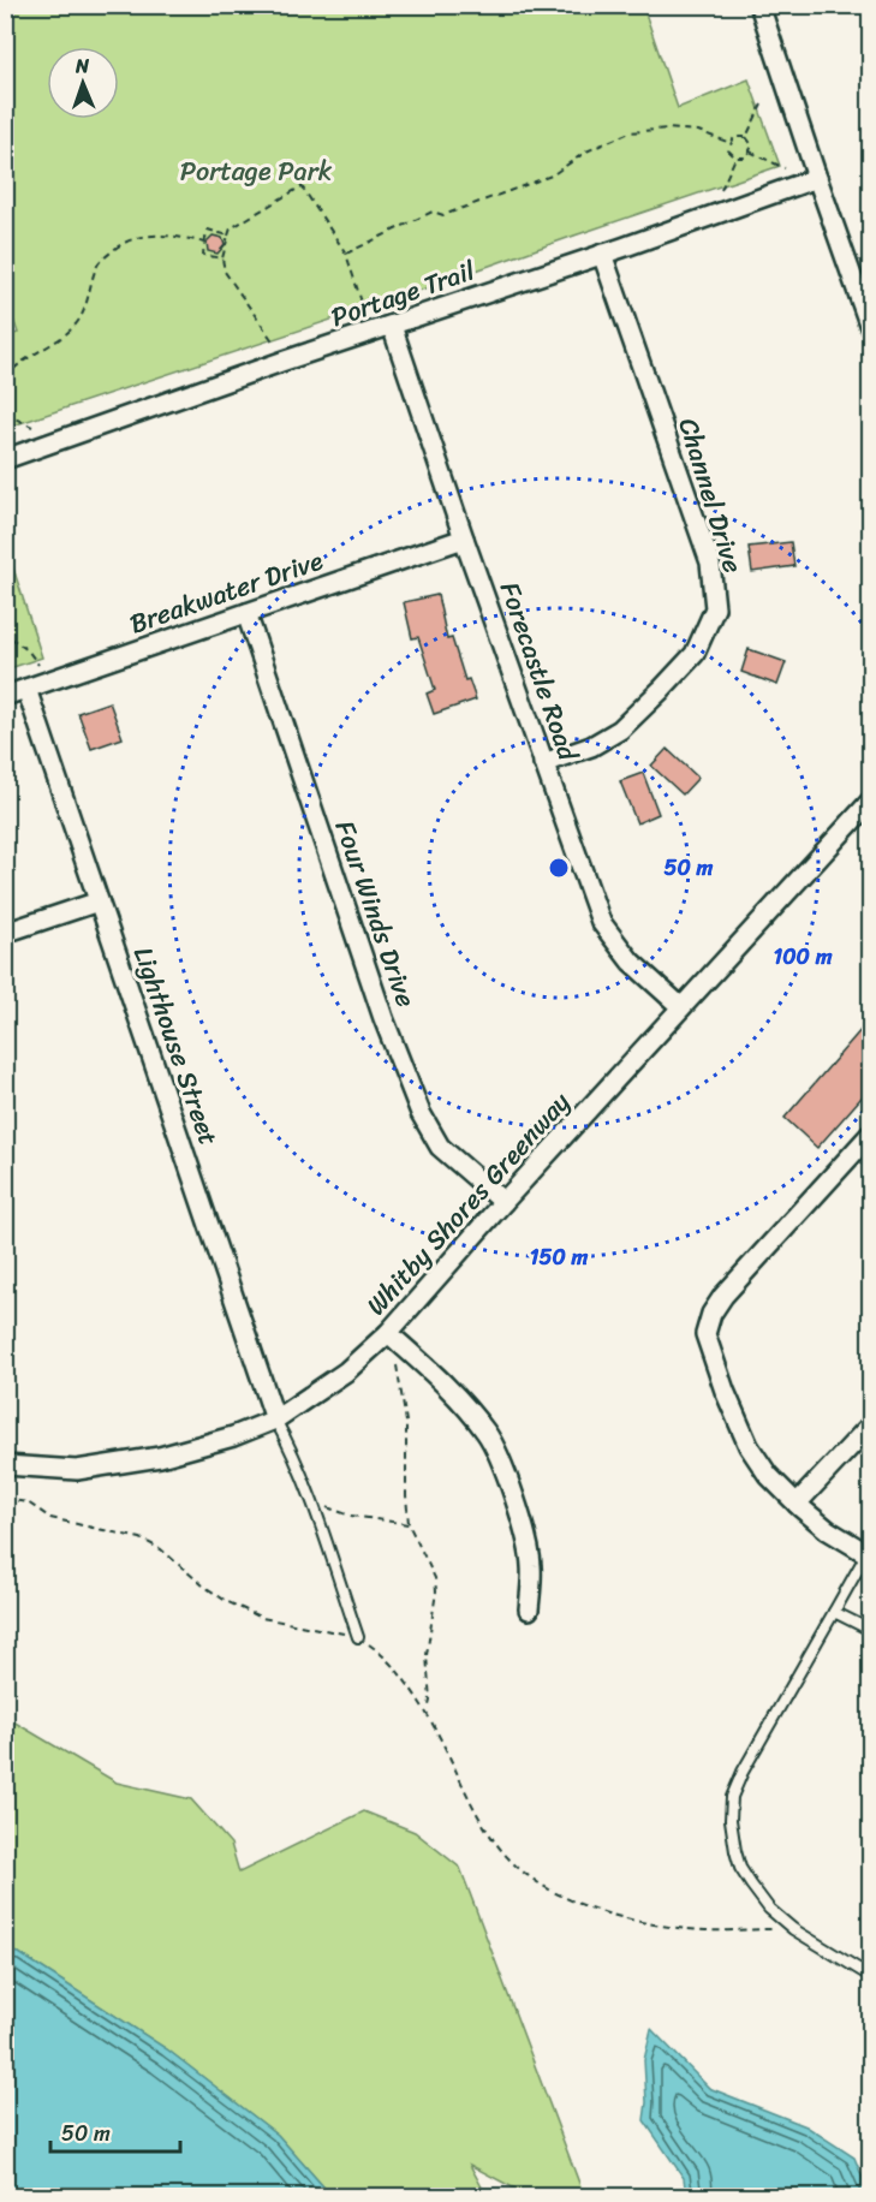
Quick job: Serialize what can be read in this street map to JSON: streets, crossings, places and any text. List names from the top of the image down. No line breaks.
{"streets":{"street":["Portage Trail","Channel Drive","Breakwater Drive","Forecastle Road","Four Winds Drive","Lighthouse Street","Whitby Shores Greenway"]},"crossings":[["Portage Trail","Channel Drive"],["Portage Trail","Forecastle Road"],["Channel Drive","Forecastle Road"],["Breakwater Drive","Forecastle Road"],["Breakwater Drive","Four Winds Drive"],["Breakwater Drive","Lighthouse Street"],["Forecastle Road","Whitby Shores Greenway"],["Four Winds Drive","Whitby Shores Greenway"],["Lighthouse Street","Whitby Shores Greenway"]],"parks":["Portage Park"],"scale_bar":"50 m","north":"top","rings":["50 m","100 m","150 m"]}
